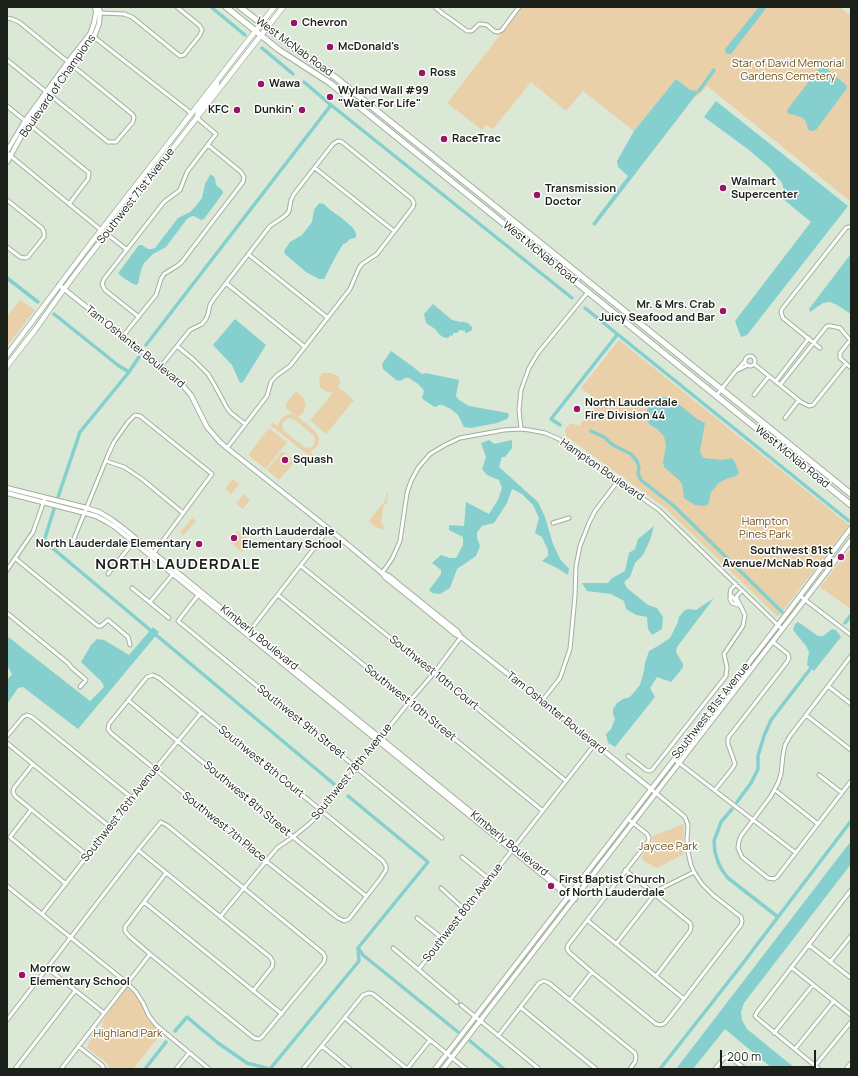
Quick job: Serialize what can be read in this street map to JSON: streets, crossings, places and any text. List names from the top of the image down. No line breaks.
{"streets":{"main road":["West McNab Road","Southwest 71st Avenue"],"street":["Boulevard of Champions","Tam Oshanter Boulevard","Hampton Boulevard","Kimberly Boulevard","Southwest 10th Court","Southwest 10th Street","Southwest 81st Avenue","Southwest 9th Street","Southwest 8th Court","Southwest 78th Avenue","Southwest 8th Street","Southwest 76th Avenue","Southwest 7th Place","Southwest 80th Avenue"]},"crossings":[["West McNab Road","Southwest 71st Avenue"],["Southwest 71st Avenue","Tam Oshanter Boulevard"],["Tam Oshanter Boulevard","Hampton Boulevard"],["Tam Oshanter Boulevard","Southwest 81st Avenue"],["Tam Oshanter Boulevard","Southwest 78th Avenue"],["Tam Oshanter Boulevard","Southwest 80th Avenue"],["Hampton Boulevard","Southwest 81st Avenue"],["Kimberly Boulevard","Southwest 81st Avenue"],["Kimberly Boulevard","Southwest 9th Street"],["Kimberly Boulevard","Southwest 78th Avenue"],["Kimberly Boulevard","Southwest 80th Avenue"],["Southwest 10th Court","Southwest 78th Avenue"],["Southwest 10th Court","Southwest 80th Avenue"],["Southwest 10th Street","Southwest 78th Avenue"],["Southwest 10th Street","Southwest 80th Avenue"],["Southwest 9th Street","Southwest 78th Avenue"],["Southwest 8th Court","Southwest 78th Avenue"],["Southwest 8th Court","Southwest 8th Street"],["Southwest 8th Court","Southwest 76th Avenue"],["Southwest 8th Court","Southwest 7th Place"],["Southwest 78th Avenue","Southwest 8th Street"],["Southwest 78th Avenue","Southwest 7th Place"],["Southwest 8th Street","Southwest 76th Avenue"],["Southwest 8th Street","Southwest 7th Place"],["Southwest 76th Avenue","Southwest 7th Place"]],"districts":["NORTH LAUDERDALE"],"parks":["Star of David Memorial Gardens Cemetery","Hampton Pines Park","Jaycee Park","Highland Park"],"places":["Chevron","McDonald's","Ross","Wawa","Wyland Wall #99 \"Water For Life\"","KFC","Dunkin'","RaceTrac","Walmart Supercenter","Transmission Doctor","Mr. & Mrs. Crab Juicy Seafood and Bar","North Lauderdale Fire Division 44","Squash","North Lauderdale Elementary School","North Lauderdale Elementary","Southwest 81st Avenue/McNab Road","First Baptist Church of North Lauderdale","Morrow Elementary School"],"scale_bar":"200 m"}
